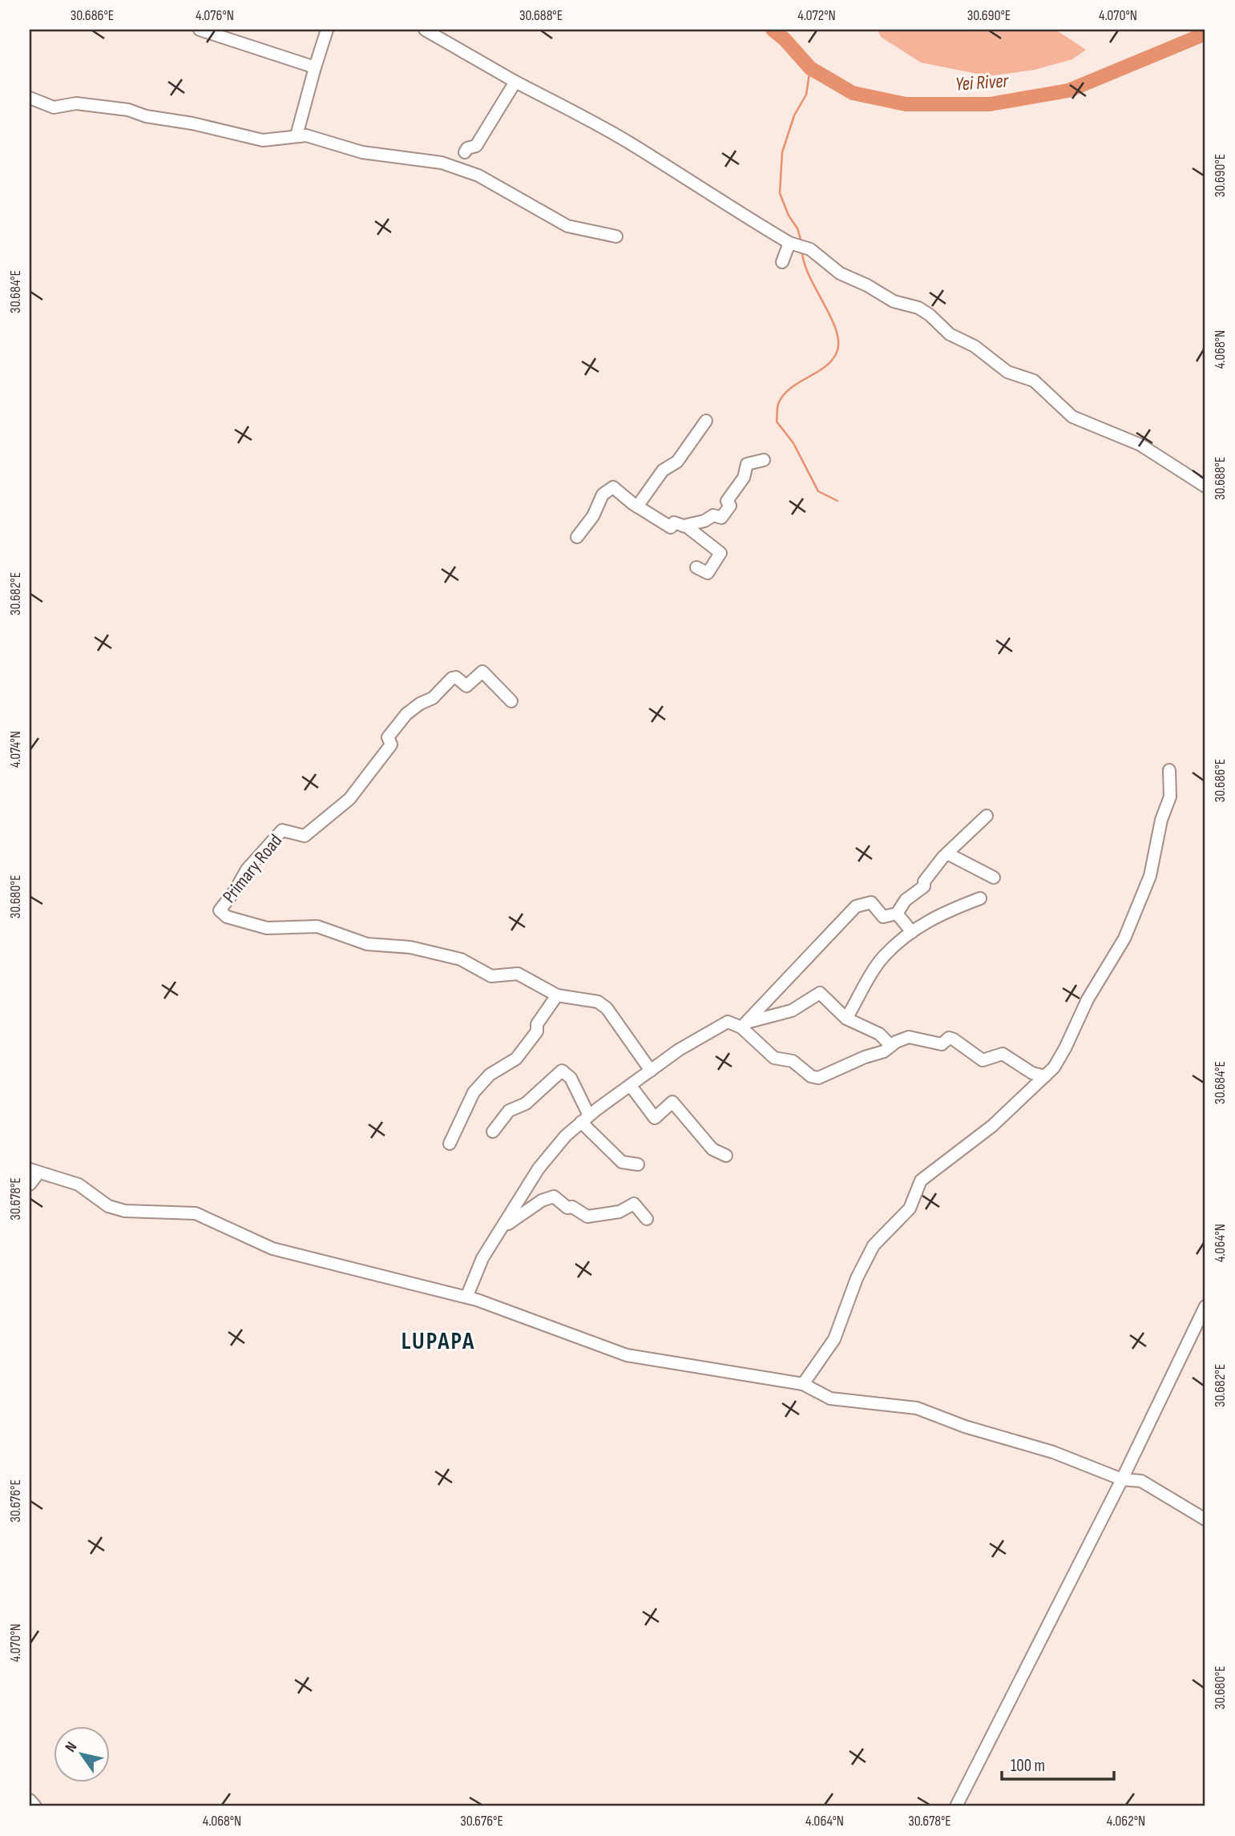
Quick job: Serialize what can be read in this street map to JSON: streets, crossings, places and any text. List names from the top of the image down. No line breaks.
{"streets":{"street":["Primary Road"]},"districts":["LUPAPA"],"water":["Yei River"],"scale_bar":"100 m","north":"top left","coordinates":["30.686°E","4.076°N","30.688°E","4.072°N","30.690°E","4.070°N","30.684°E","4.068°N","30.682°E","4.074°N","30.680°E","30.678°E","4.064°N","30.676°E","4.062°N"]}
